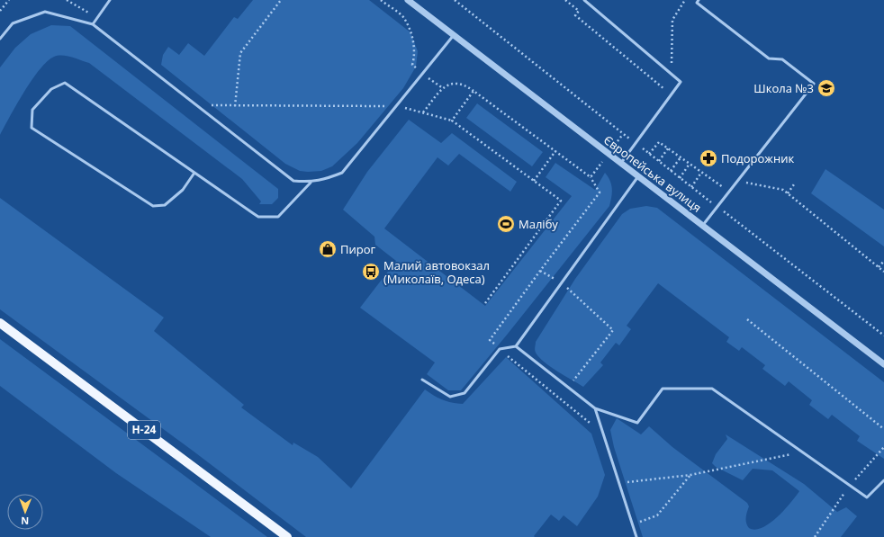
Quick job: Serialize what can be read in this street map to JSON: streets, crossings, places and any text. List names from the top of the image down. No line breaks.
{"streets":{"main road":["Н-24"],"street":["Європейська вулиця"]},"places":{"school or university":["Школа №3"],"pharmacy":["Подорожник"],"sports":["Малібу"],"shop":["Пирог"],"bus stop":["Малий автовокзал (Миколаїв, Одеса)"]},"north":"bottom"}
